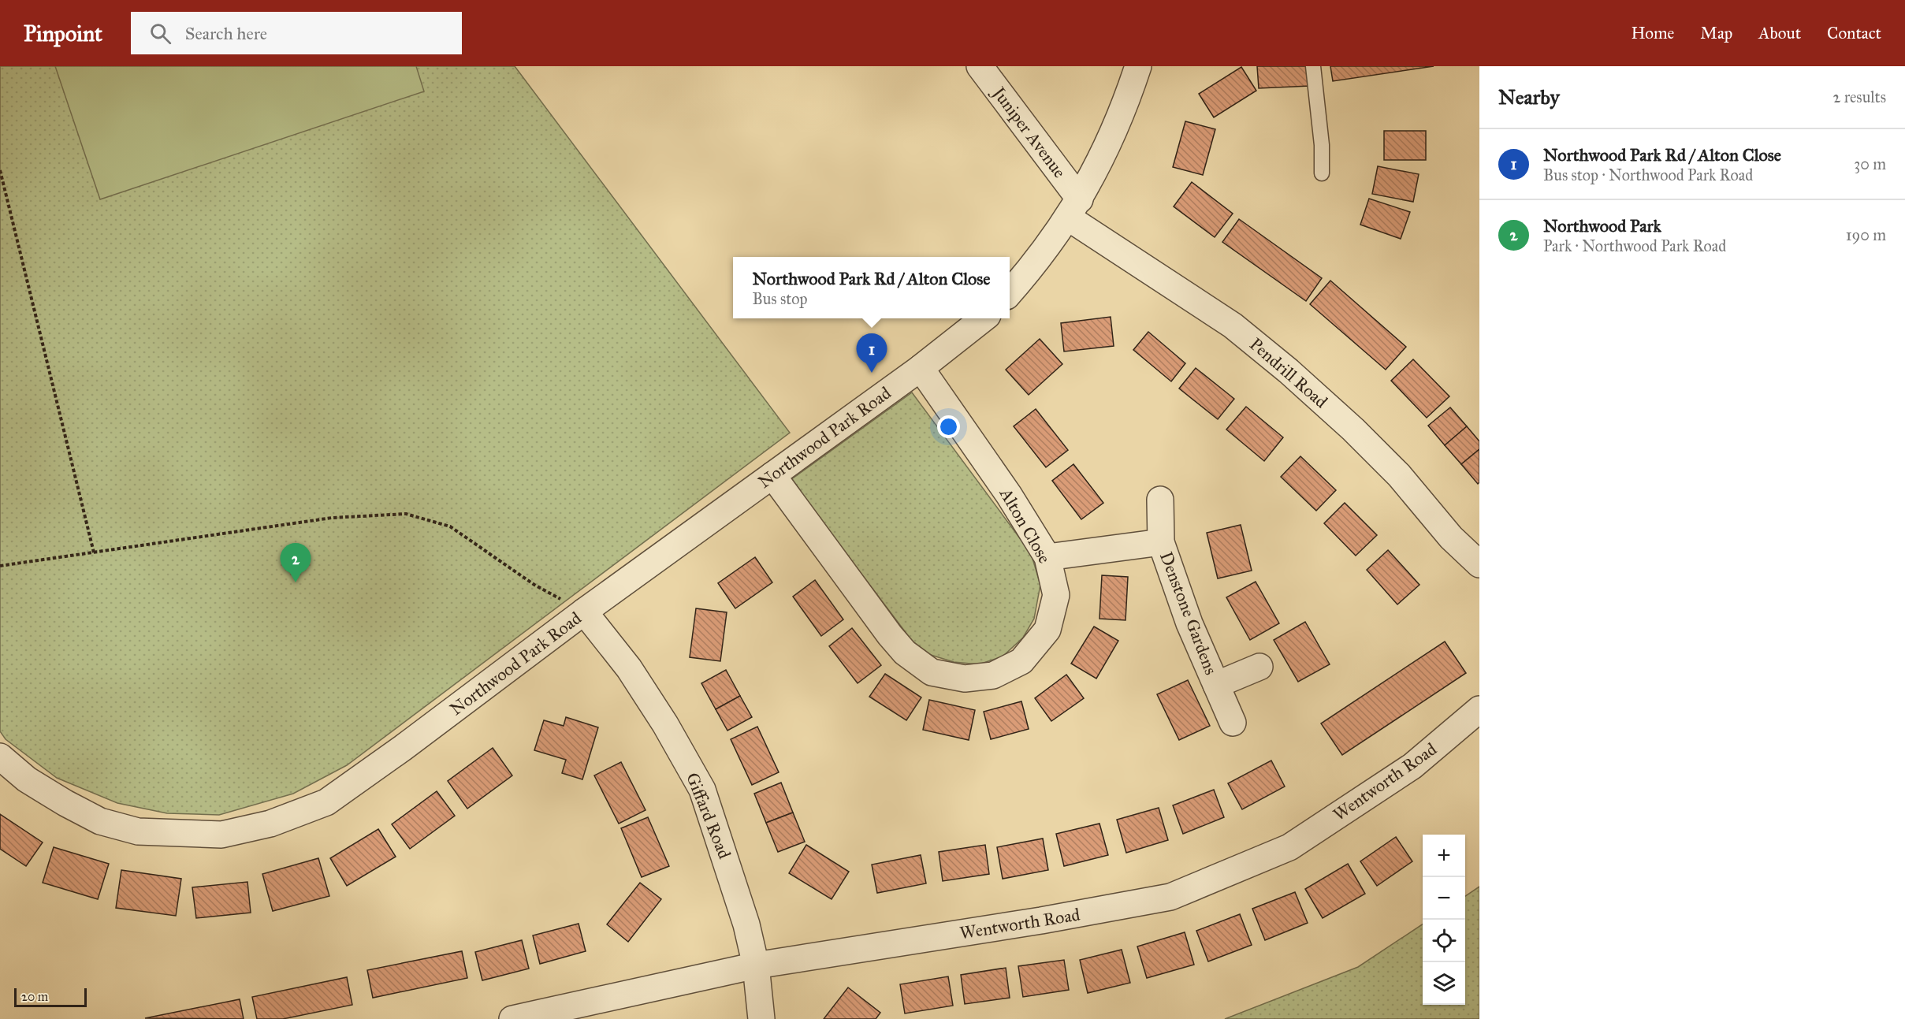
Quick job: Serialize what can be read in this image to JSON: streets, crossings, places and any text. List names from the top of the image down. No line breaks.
{"streets":{"street":["Juniper Avenue","Pendrill Road","Northwood Park Road","Alton Close","Denstone Gardens","Wentworth Road","Giffard Road"]},"crossings":[["Juniper Avenue","Pendrill Road"],["Northwood Park Road","Alton Close"],["Northwood Park Road","Giffard Road"],["Alton Close","Denstone Gardens"],["Wentworth Road","Giffard Road"]],"scale_bar":"20 m","page":{"header":"Pinpoint","search":"Search here","nav":["Home","Map","About","Contact"],"heading":["Nearby","2 results"],"list":[{"mark":"1","name":"Northwood Park Rd / Alton Close","note":"Bus stop · Northwood Park Road","value":"30 m"},{"mark":"2","name":"Northwood Park","note":"Park · Northwood Park Road","value":"190 m"}],"popup":["Northwood Park Rd / Alton Close","Bus stop"],"pins":["1","2"],"map_buttons":["+","−"],"scale":"20 m"}}
